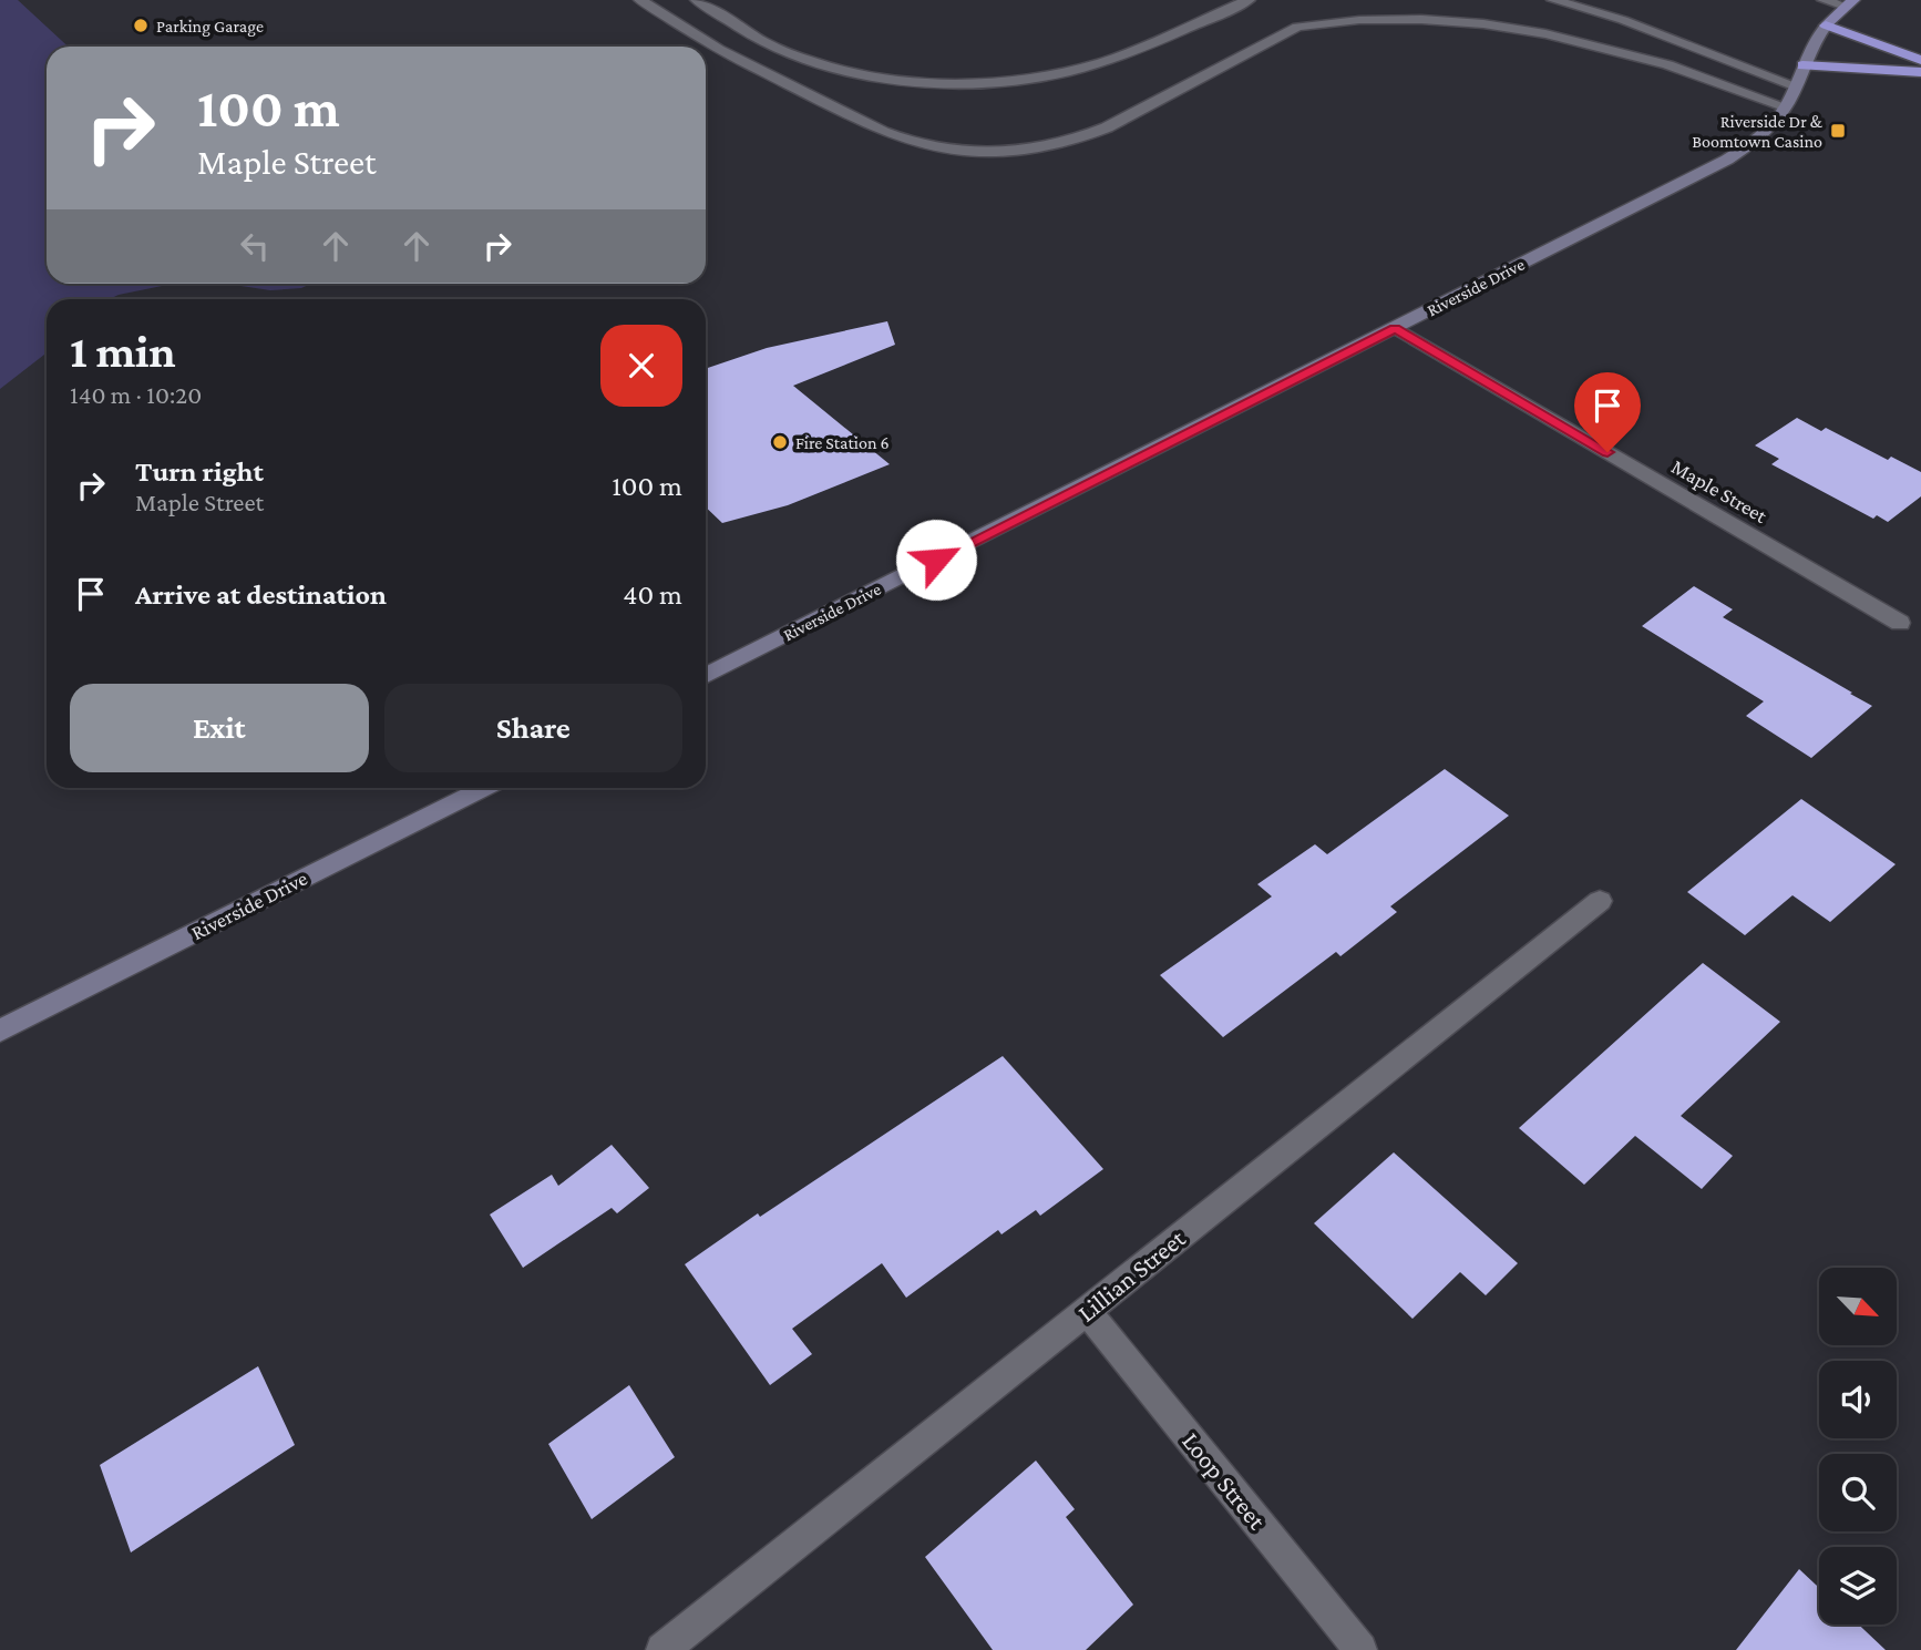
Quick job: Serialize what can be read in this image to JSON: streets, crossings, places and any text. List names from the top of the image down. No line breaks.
{"streets":{"street":["Riverside Drive","Maple Street","Lillian Street","Loop Street"]},"crossings":[["Riverside Drive","Maple Street"],["Lillian Street","Loop Street"]],"places":{"other":["Parking Garage","Fire Station 6"],"transit":["Riverside Dr & Boomtown Casino"]},"north":"bottom right","page":{"turn":["100 m","Maple Street"],"heading":["1 min","140 m · 10:20"],"list":[{"name":"Turn right","note":"Maple Street","value":"100 m"},{"name":"Arrive at destination","value":"40 m"}],"buttons":["Exit","Share"]}}
